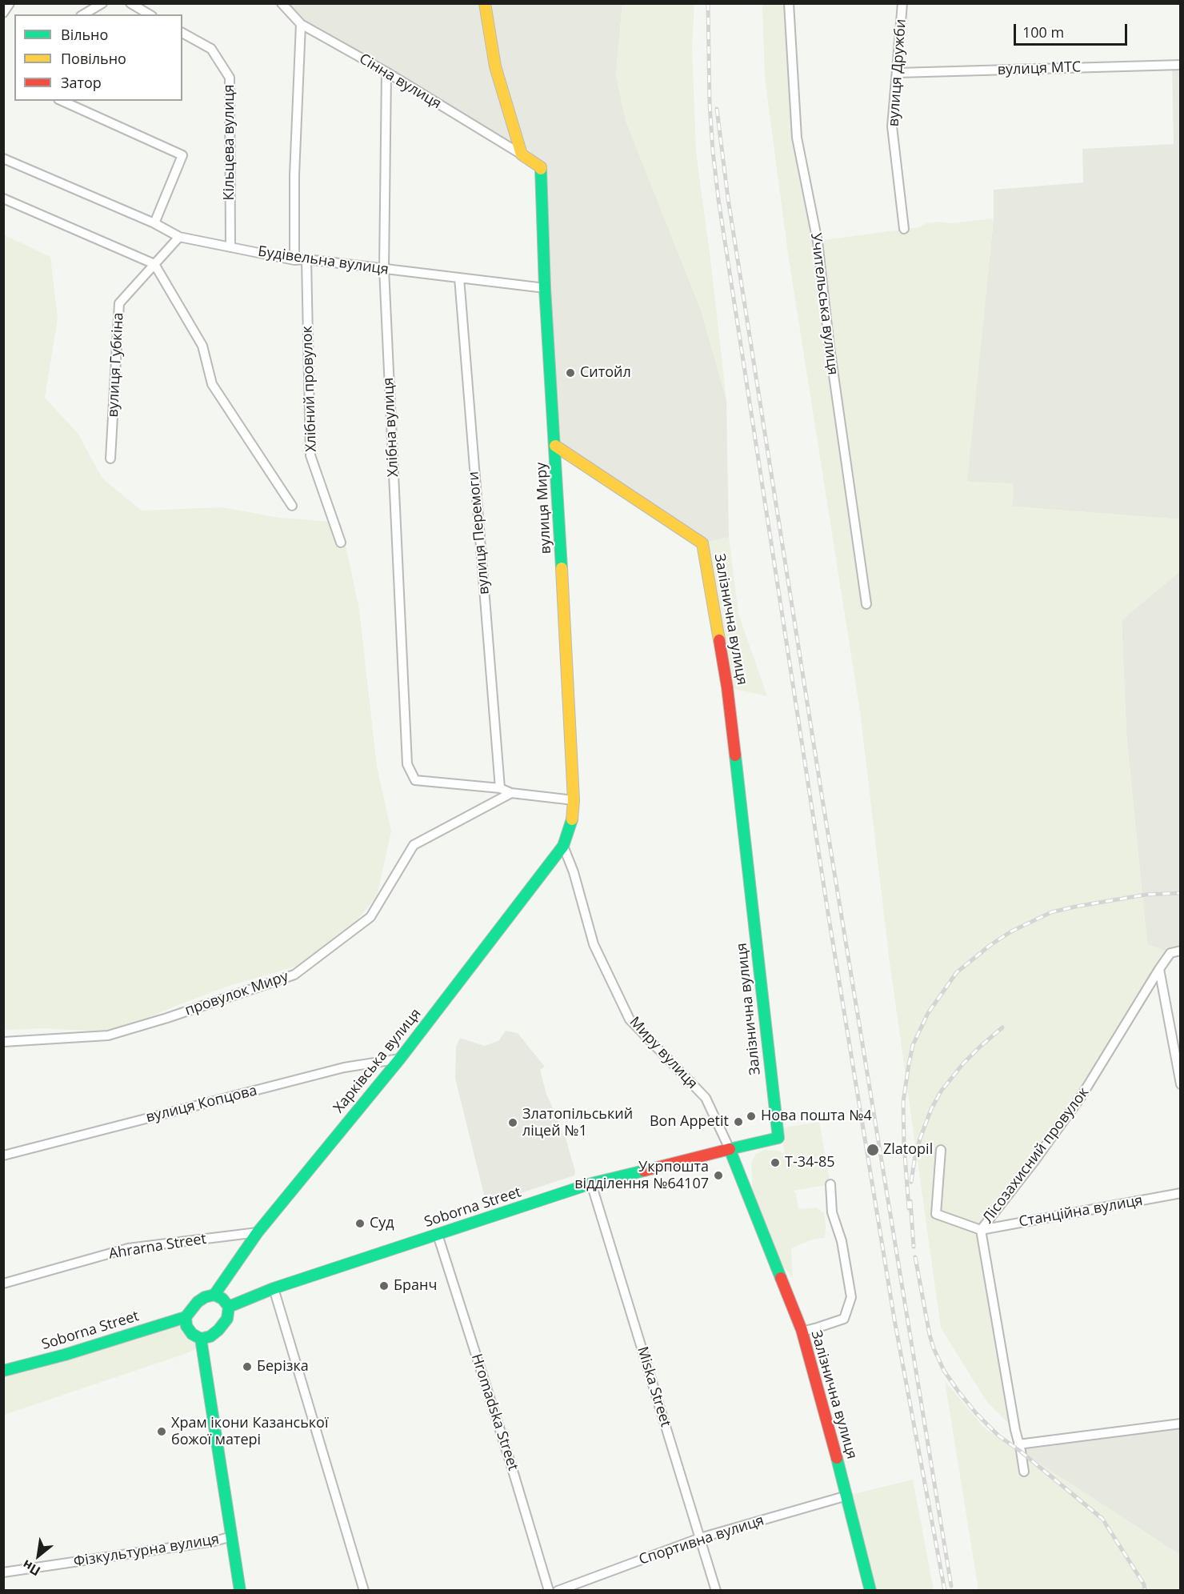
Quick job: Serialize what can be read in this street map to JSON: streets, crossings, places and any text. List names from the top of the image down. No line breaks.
{"streets":{"main road":["вулиця Миру","Залізнична вулиця","Харківська вулиця","Soborna Street"],"street":["вулиця МТС","вулиця Дружби","Сінна вулиця","Кільцева вулиця","Будівельна вулиця","Учительська вулиця","вулиця Губкіна","Хлібний провулок","Хлібна вулиця","вулиця Перемоги","провулок Миру","Миру вулиця","вулиця Копцова","Лісозахисний провулок","Станційна вулиця","Ahrarna Street","Miska Street","Hromadska Street","Спортивна вулиця","Фізкультурна вулиця"]},"crossings":[["вулиця МТС","вулиця Дружби"],["Сінна вулиця","Хлібна вулиця"],["Сінна вулиця","вулиця Миру"],["Кільцева вулиця","Будівельна вулиця"],["Будівельна вулиця","вулиця Губкіна"],["Будівельна вулиця","Хлібний провулок"],["Будівельна вулиця","Хлібна вулиця"],["Будівельна вулиця","вулиця Миру"],["Будівельна вулиця","вулиця Перемоги"],["Хлібна вулиця","вулиця Перемоги"],["вулиця Миру","Залізнична вулиця"],["вулиця Миру","Миру вулиця"],["вулиця Миру","Харківська вулиця"],["Залізнична вулиця","Миру вулиця"],["Залізнична вулиця","Soborna Street"],["Залізнична вулиця","Спортивна вулиця"],["Миру вулиця","Харківська вулиця"],["Миру вулиця","Soborna Street"],["Харківська вулиця","вулиця Копцова"],["Харківська вулиця","Soborna Street"],["Харківська вулиця","Ahrarna Street"],["Лісозахисний провулок","Станційна вулиця"],["Soborna Street","Miska Street"],["Soborna Street","Hromadska Street"],["Miska Street","Спортивна вулиця"]],"places":["Ситойл","Нова пошта №4","Bon Appetit","Златопільський ліцей №1","Zlatopil","Т-34-85","Укрпошта відділення №64107","Суд","Бранч","Берізка","Храм ікони Казанської божої матері"],"legend":["Вільно","Повільно","Затор"],"scale_bar":"100 m","north":"bottom left"}
